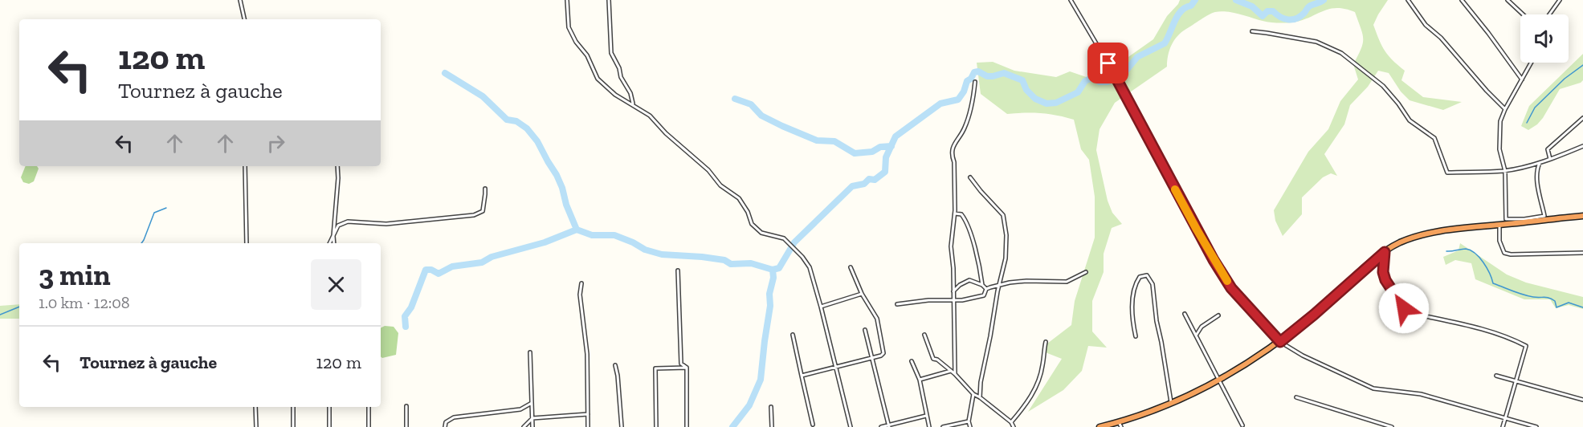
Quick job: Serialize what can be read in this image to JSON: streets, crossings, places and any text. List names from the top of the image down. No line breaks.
{"page":{"turn":["120 m","Tournez à gauche"],"heading":["3 min","1.0 km · 12:08"],"list":[{"name":"Tournez à gauche","value":"120 m"}]}}
